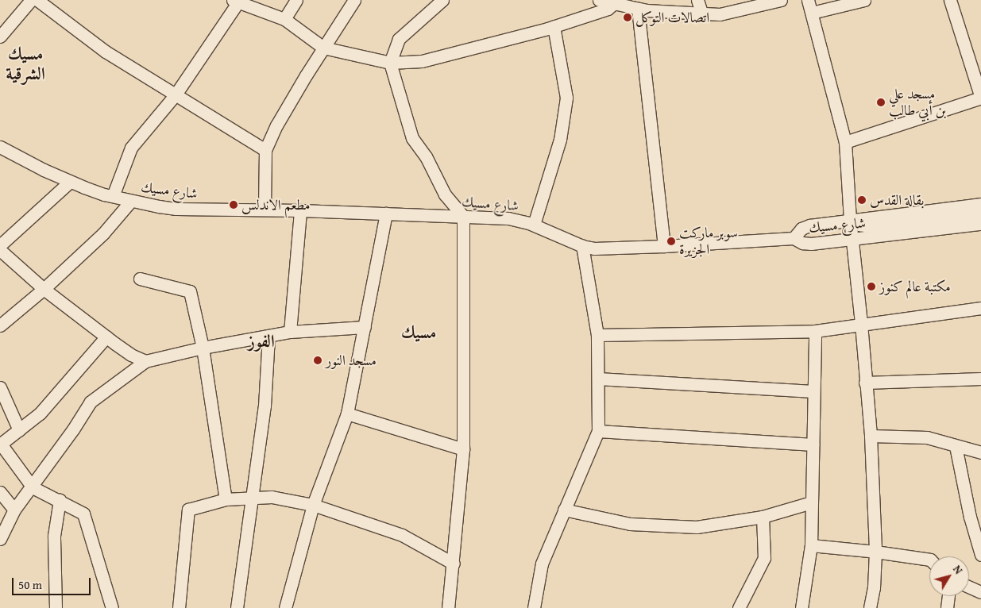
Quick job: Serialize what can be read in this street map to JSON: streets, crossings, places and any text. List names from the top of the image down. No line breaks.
{"streets":{"street":["شارع مسيك"]},"districts":["مسيك الشرقية","مسيك","الفوز"],"places":["اتصالات التوكل","مسجد علي بن أبي طالب","بقالة القدس","مطعم الاندلس","سوبر ماركت الجزيرة","مكتبة عالم كنوز","مسجد النور"],"scale_bar":"50 m","north":"top right"}
